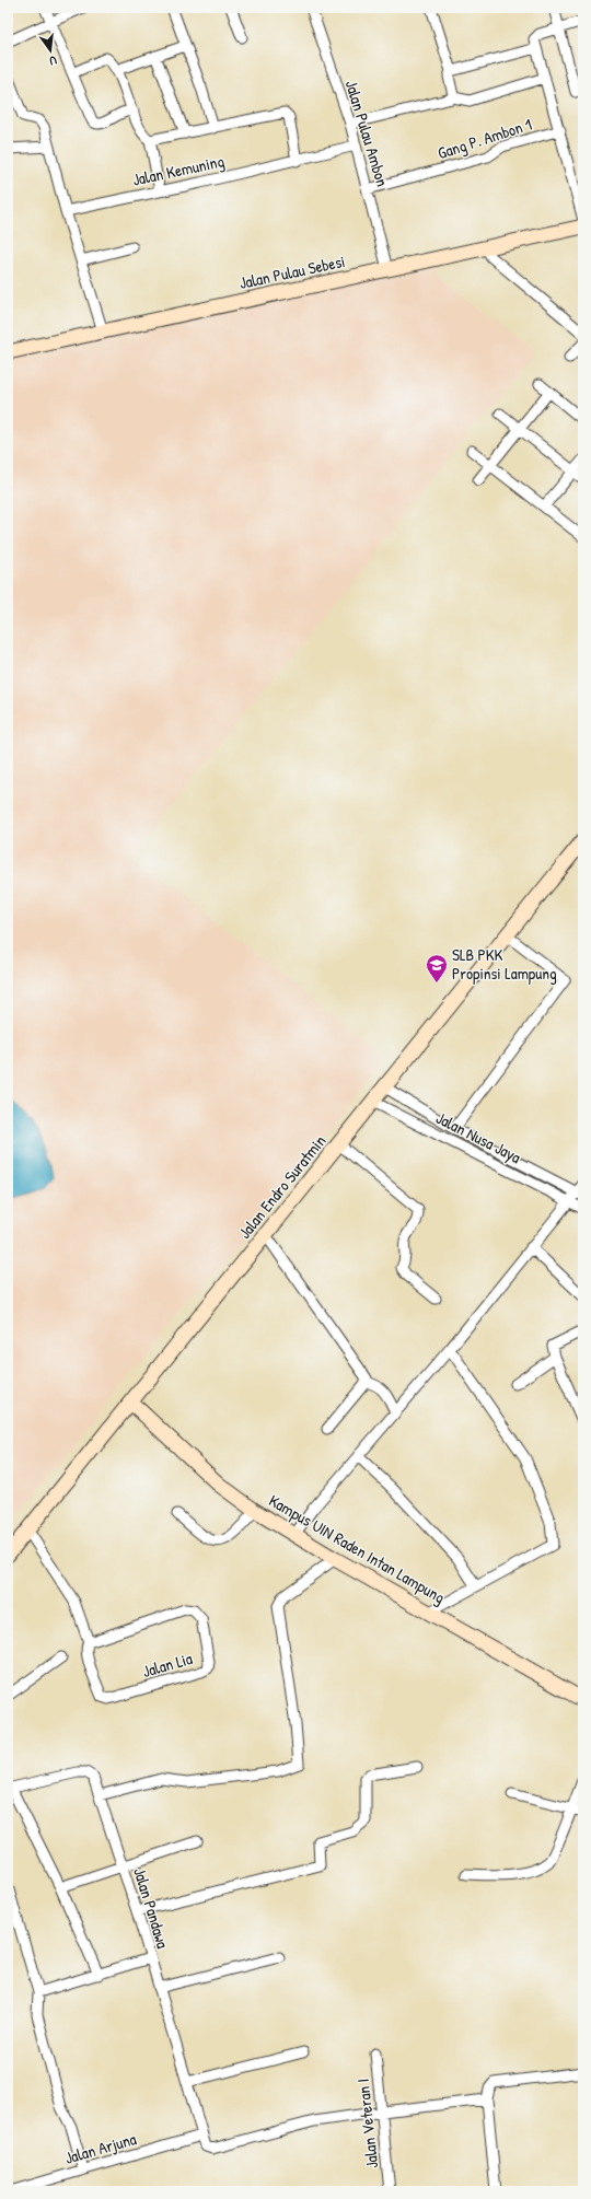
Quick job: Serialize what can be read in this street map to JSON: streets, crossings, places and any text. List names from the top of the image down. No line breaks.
{"streets":{"street":["Jalan Pulau Ambon","Gang P. Ambon 1","Jalan Kemuning","Jalan Pulau Sebesi","Jalan Nusa Jaya","Jalan Endro Suratmin","Kampus UIN Raden Intan Lampung","Jalan Lia","Jalan Pandawa","Jalan Veteran I","Jalan Arjuna"]},"crossings":[["Jalan Pulau Ambon","Gang P. Ambon 1"],["Jalan Pulau Ambon","Jalan Kemuning"],["Jalan Pulau Ambon","Jalan Pulau Sebesi"],["Jalan Nusa Jaya","Jalan Endro Suratmin"],["Jalan Endro Suratmin","Kampus UIN Raden Intan Lampung"],["Jalan Endro Suratmin","Jalan Lia"],["Jalan Pandawa","Jalan Arjuna"]],"places":{"school or university":["SLB PKK Propinsi Lampung"]},"north":"bottom"}
